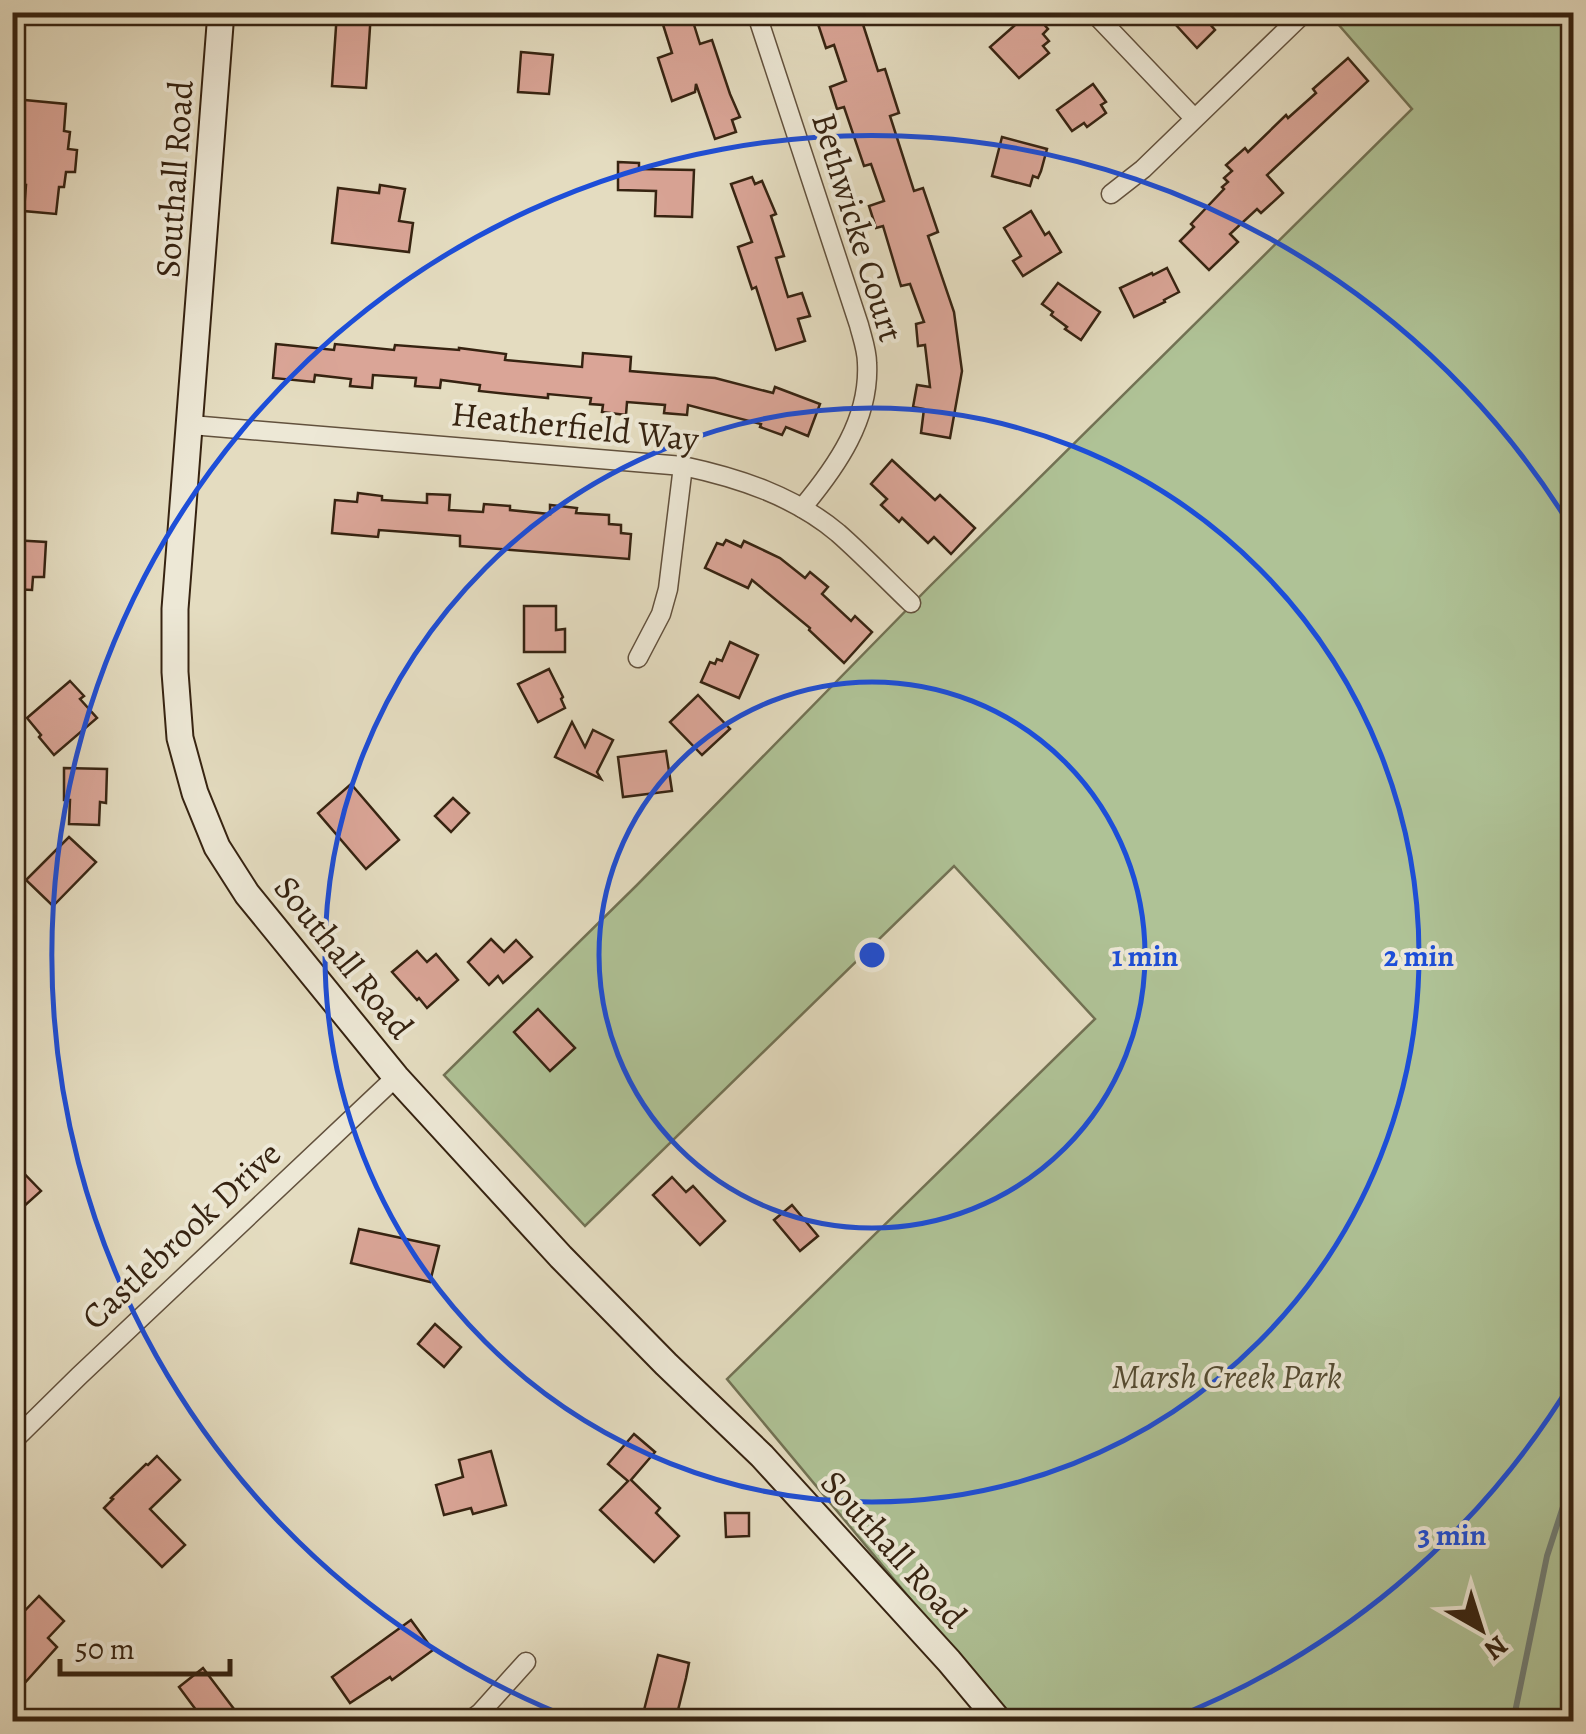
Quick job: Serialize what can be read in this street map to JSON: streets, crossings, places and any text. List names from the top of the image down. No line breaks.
{"streets":{"street":["Southall Road","Bethwicke Court","Heatherfield Way","Castlebrook Drive"]},"crossings":[["Southall Road","Heatherfield Way"],["Southall Road","Castlebrook Drive"],["Bethwicke Court","Heatherfield Way"]],"parks":["Marsh Creek Park"],"scale_bar":"50 m","north":"bottom right","rings":["1 min","2 min","3 min"]}
